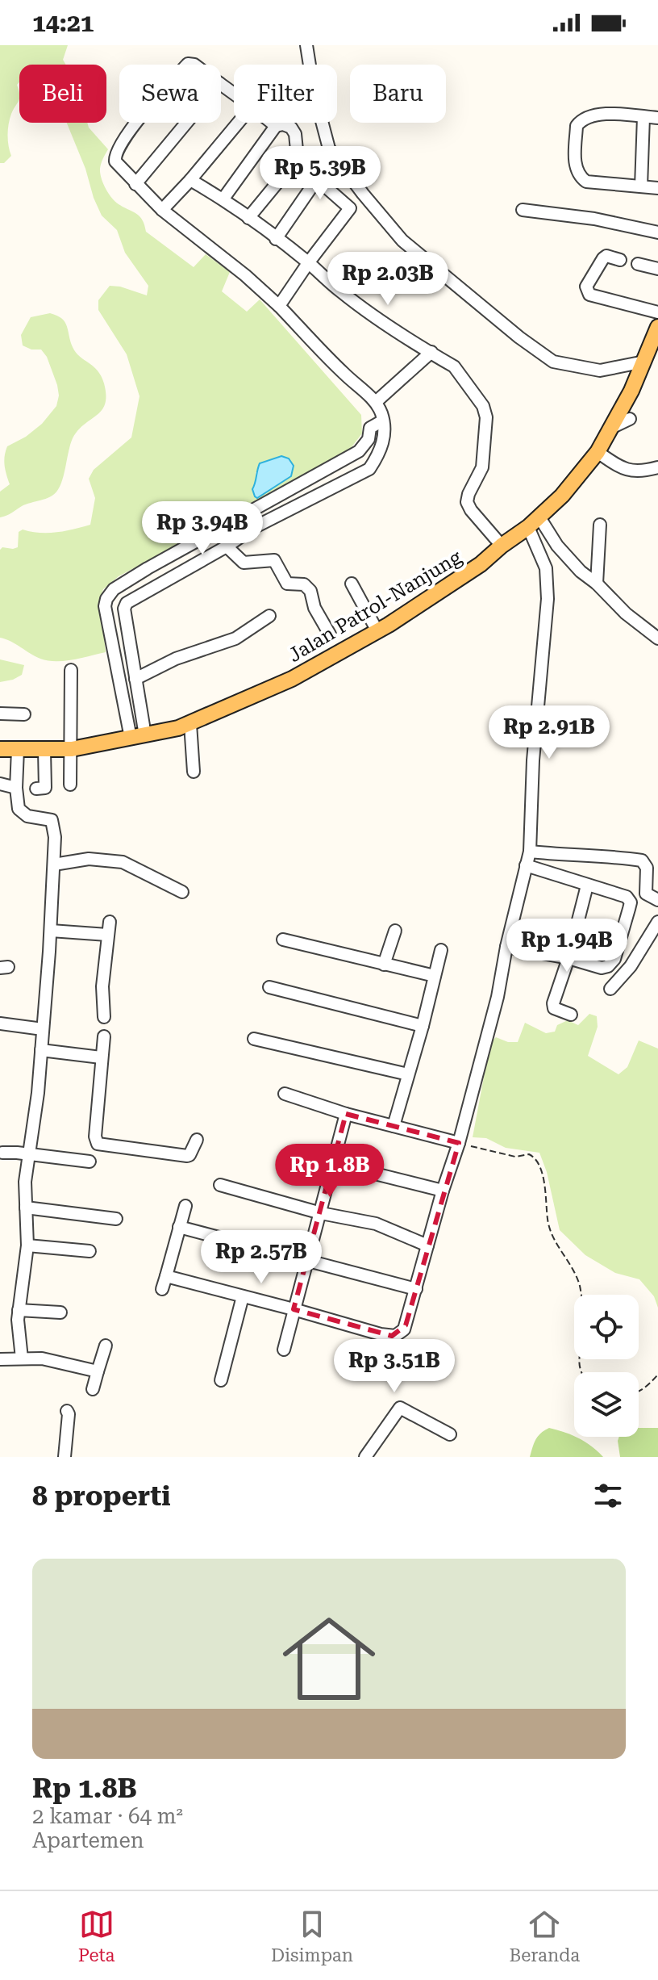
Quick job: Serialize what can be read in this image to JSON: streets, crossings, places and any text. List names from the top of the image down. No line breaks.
{"streets":{"main road":["Jalan Patrol-Nanjung"]},"page":{"status":"14:21","chip":["Beli","Sewa","Filter","Baru"],"price":["Rp 5.39B","Rp 2.03B","Rp 3.94B","Rp 2.91B","Rp 1.94B","Rp 1.8B","Rp 2.57B","Rp 3.51B"],"heading":"8 properti","list":[{"name":"Rp 1.8B","note":"2 kamar · 64 m² · Apartemen"}],"tabs":["Peta","Disimpan","Beranda"]}}
